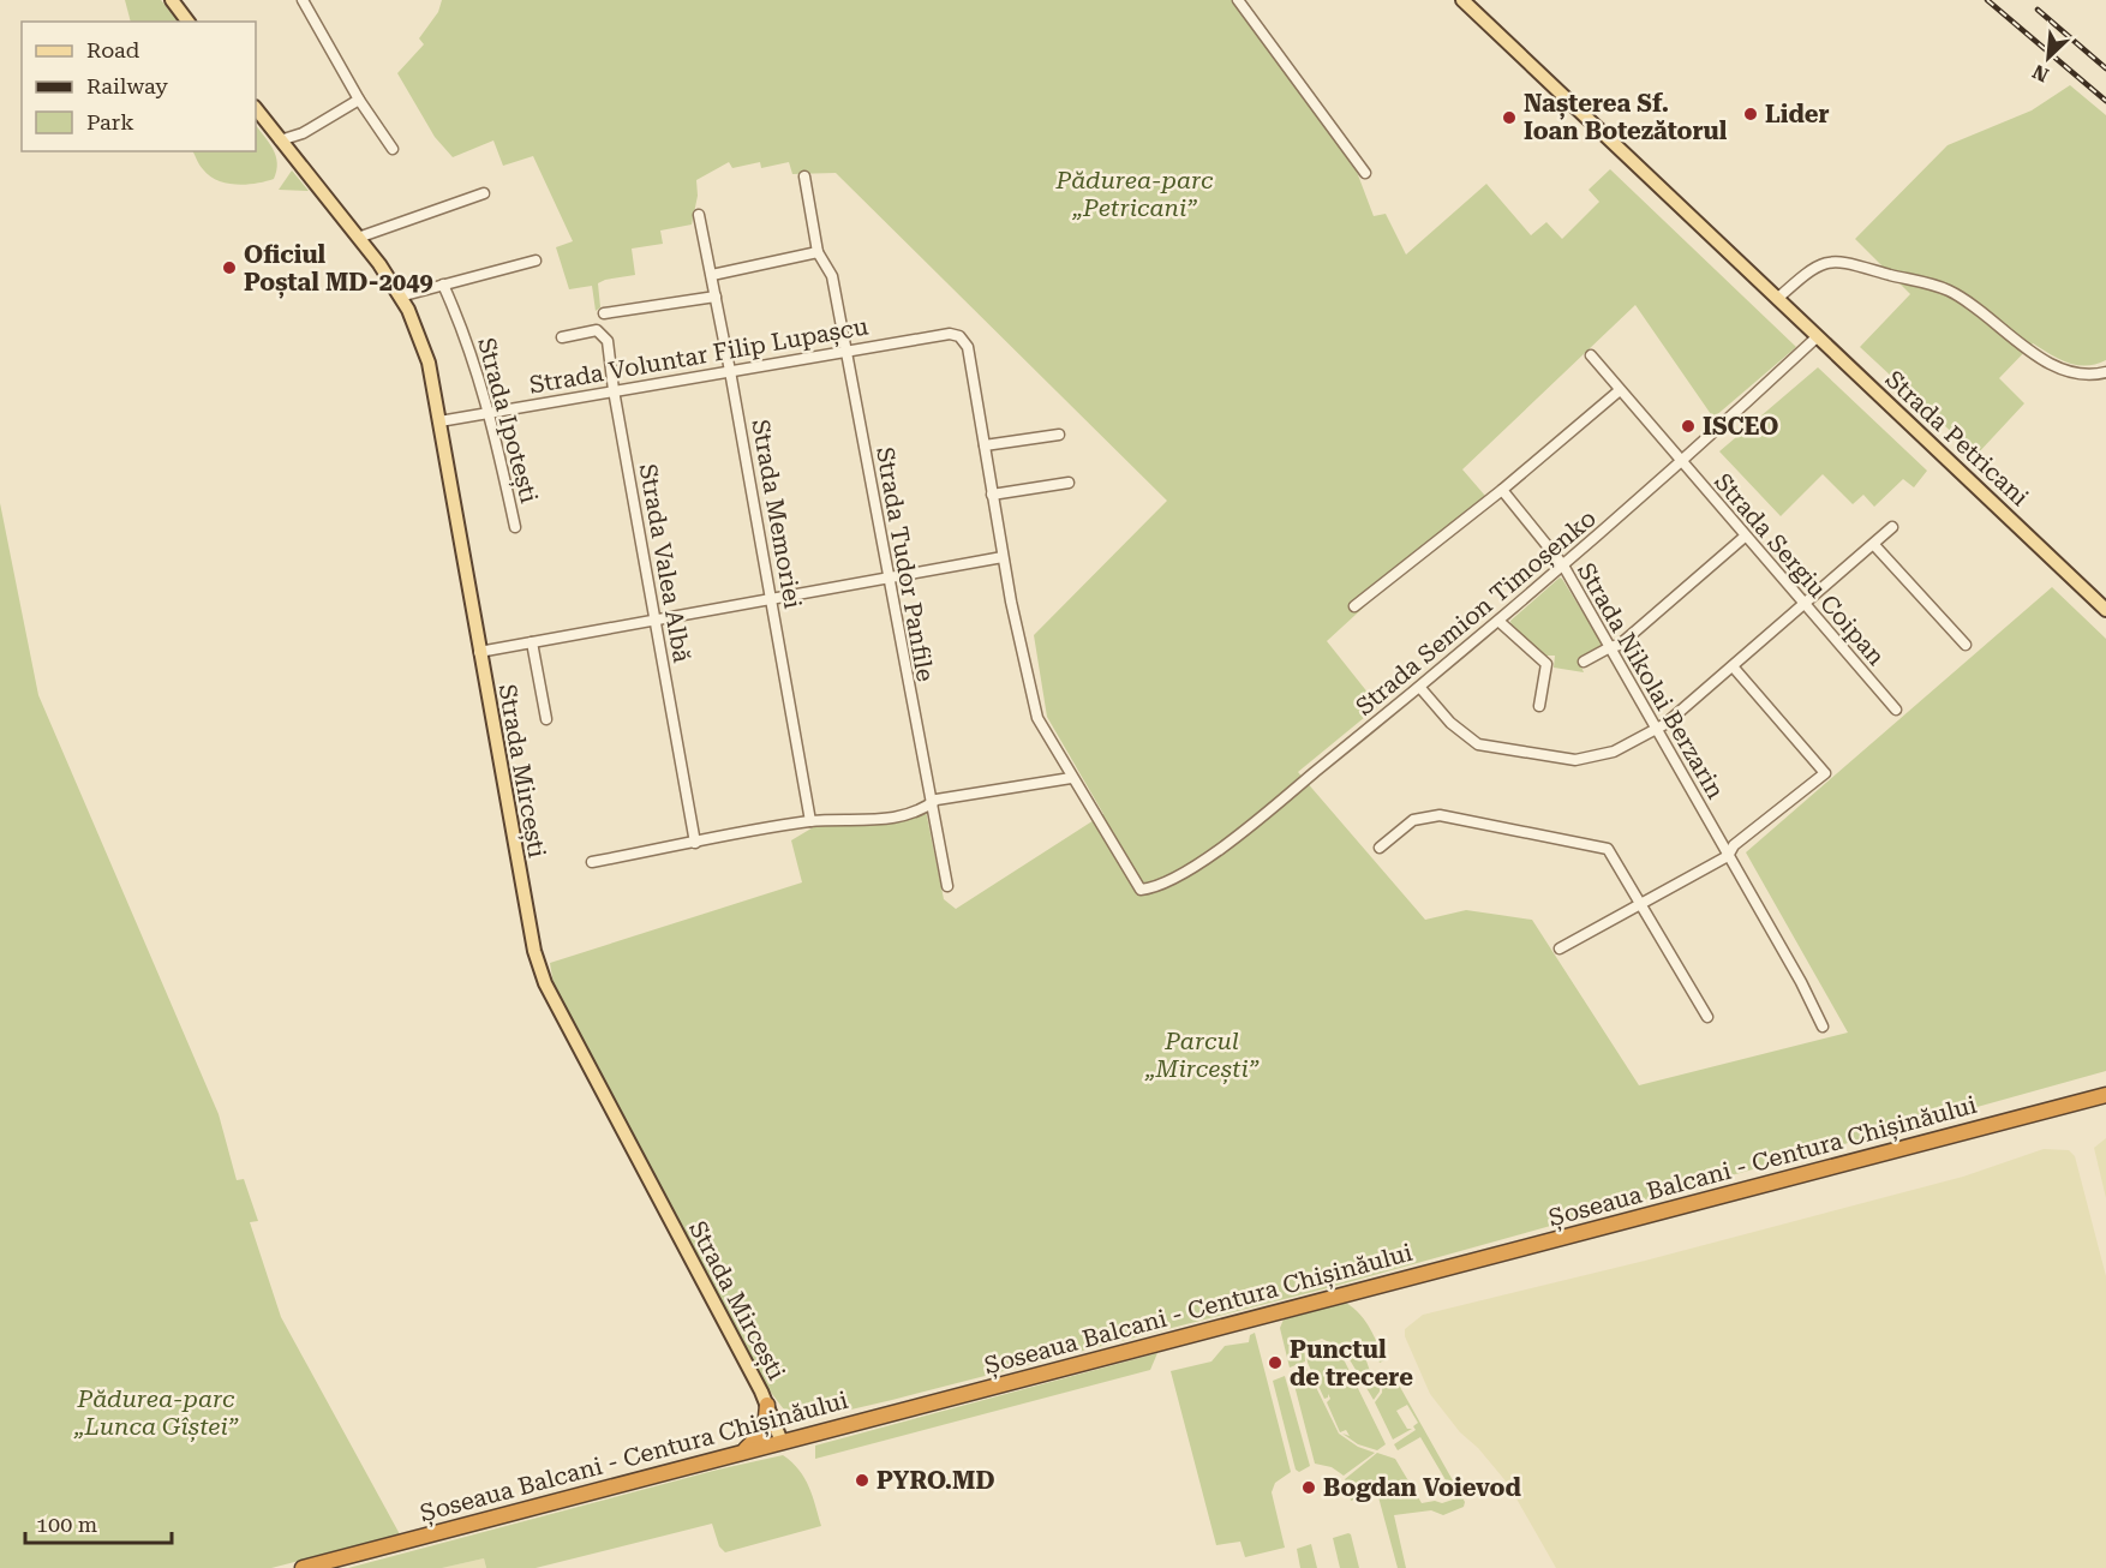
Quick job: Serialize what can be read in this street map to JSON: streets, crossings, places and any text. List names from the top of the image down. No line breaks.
{"streets":{"highway":["Șoseaua Balcani - Centura Chișinăului"],"main road":["Strada Petricani","Strada Mircești"],"street":["Strada Voluntar Filip Lupașcu","Strada Ipotești","Strada Memoriei","Strada Valea Albă","Strada Tudor Panfile","Strada Sergiu Coipan","Strada Semion Timoșenko","Strada Nikolai Berzarin"]},"crossings":[["Strada Voluntar Filip Lupașcu","Strada Ipotești"],["Strada Voluntar Filip Lupașcu","Strada Memoriei"],["Strada Voluntar Filip Lupașcu","Strada Valea Albă"],["Strada Voluntar Filip Lupașcu","Strada Tudor Panfile"],["Strada Voluntar Filip Lupașcu","Strada Mircești"],["Strada Petricani","Strada Semion Timoșenko"],["Strada Sergiu Coipan","Strada Semion Timoșenko"],["Strada Semion Timoșenko","Strada Nikolai Berzarin"],["Strada Mircești","Șoseaua Balcani - Centura Chișinăului"]],"parks":["Pădurea-parc „Petricani”","Parcul „Mircești”","Pădurea-parc „Lunca Gîștei”"],"places":["Lider","Nașterea Sf. Ioan Botezătorul","Oficiul Poștal MD-2049","ISCEO","Punctul de trecere","PYRO.MD","Bogdan Voievod"],"legend":["Road","Railway","Park"],"scale_bar":"100 m","north":"bottom left"}
